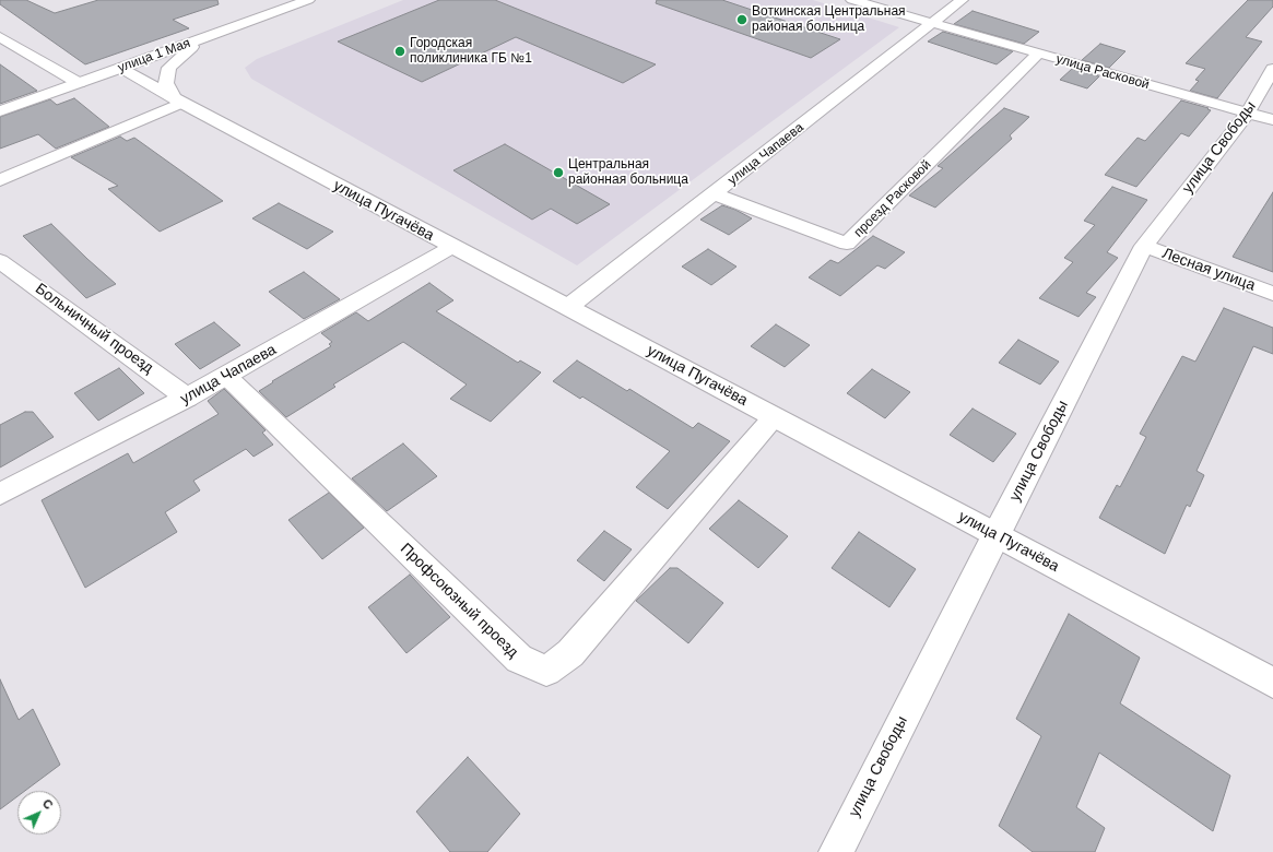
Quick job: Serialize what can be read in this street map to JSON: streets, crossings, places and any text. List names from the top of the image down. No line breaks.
{"streets":{"street":["улица 1 Мая","улица Расковой","улица Свободы","улица Чапаева","проезд Расковой","улица Пугачёва","Лесная улица","Больничный проезд","Профсоюзный проезд"]},"crossings":[["улица 1 Мая","улица Пугачёва"],["улица Расковой","улица Свободы"],["улица Расковой","улица Чапаева"],["улица Расковой","проезд Расковой"],["улица Свободы","улица Пугачёва"],["улица Свободы","Лесная улица"],["улица Чапаева","проезд Расковой"],["улица Чапаева","улица Пугачёва"],["улица Чапаева","Больничный проезд"],["улица Чапаева","Профсоюзный проезд"],["улица Пугачёва","Профсоюзный проезд"]],"places":["Воткинская Центральная районая больница","Городская поликлиника ГБ №1","Центральная районная больница"],"north":"top right"}
